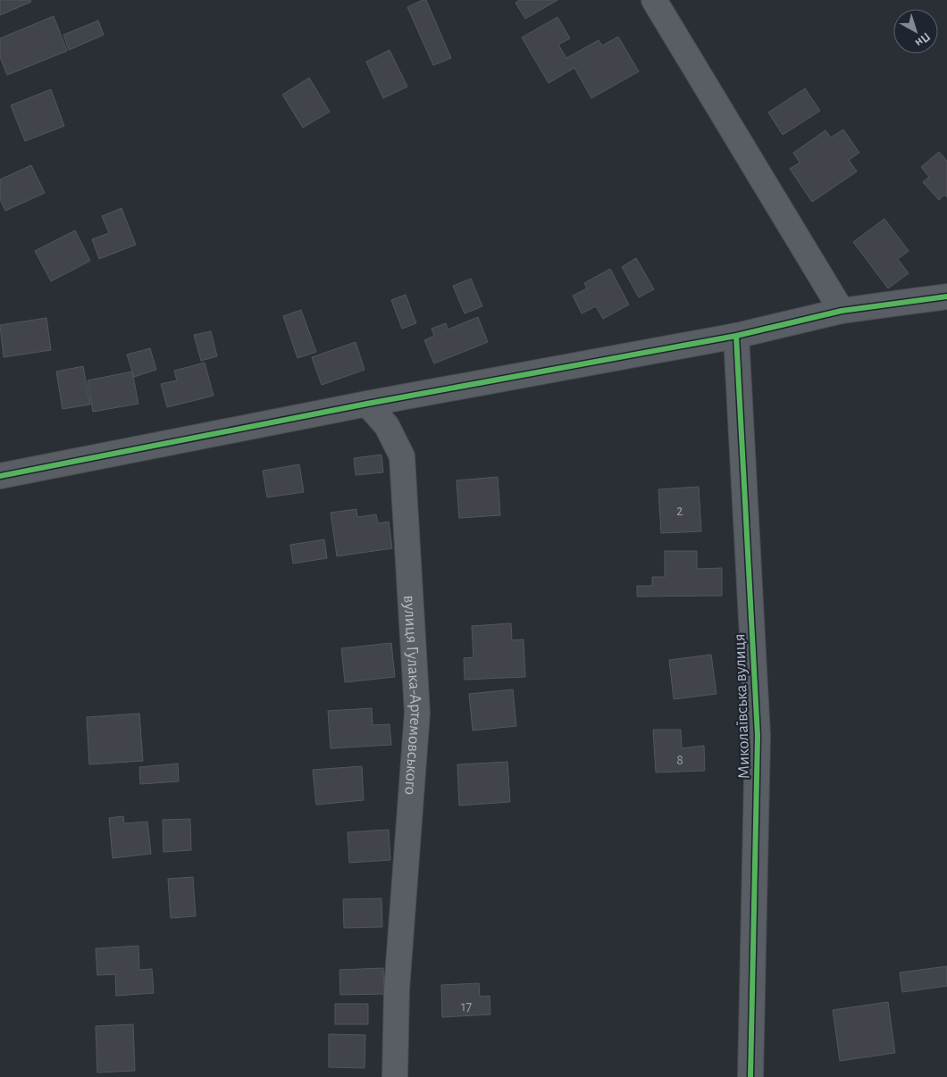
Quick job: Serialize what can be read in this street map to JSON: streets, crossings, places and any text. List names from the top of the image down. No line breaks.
{"streets":{"street":["вулиця Гулака-Артемовського","Миколаївська вулиця"]},"house_numbers":["2","8","17"],"north":"bottom right"}
